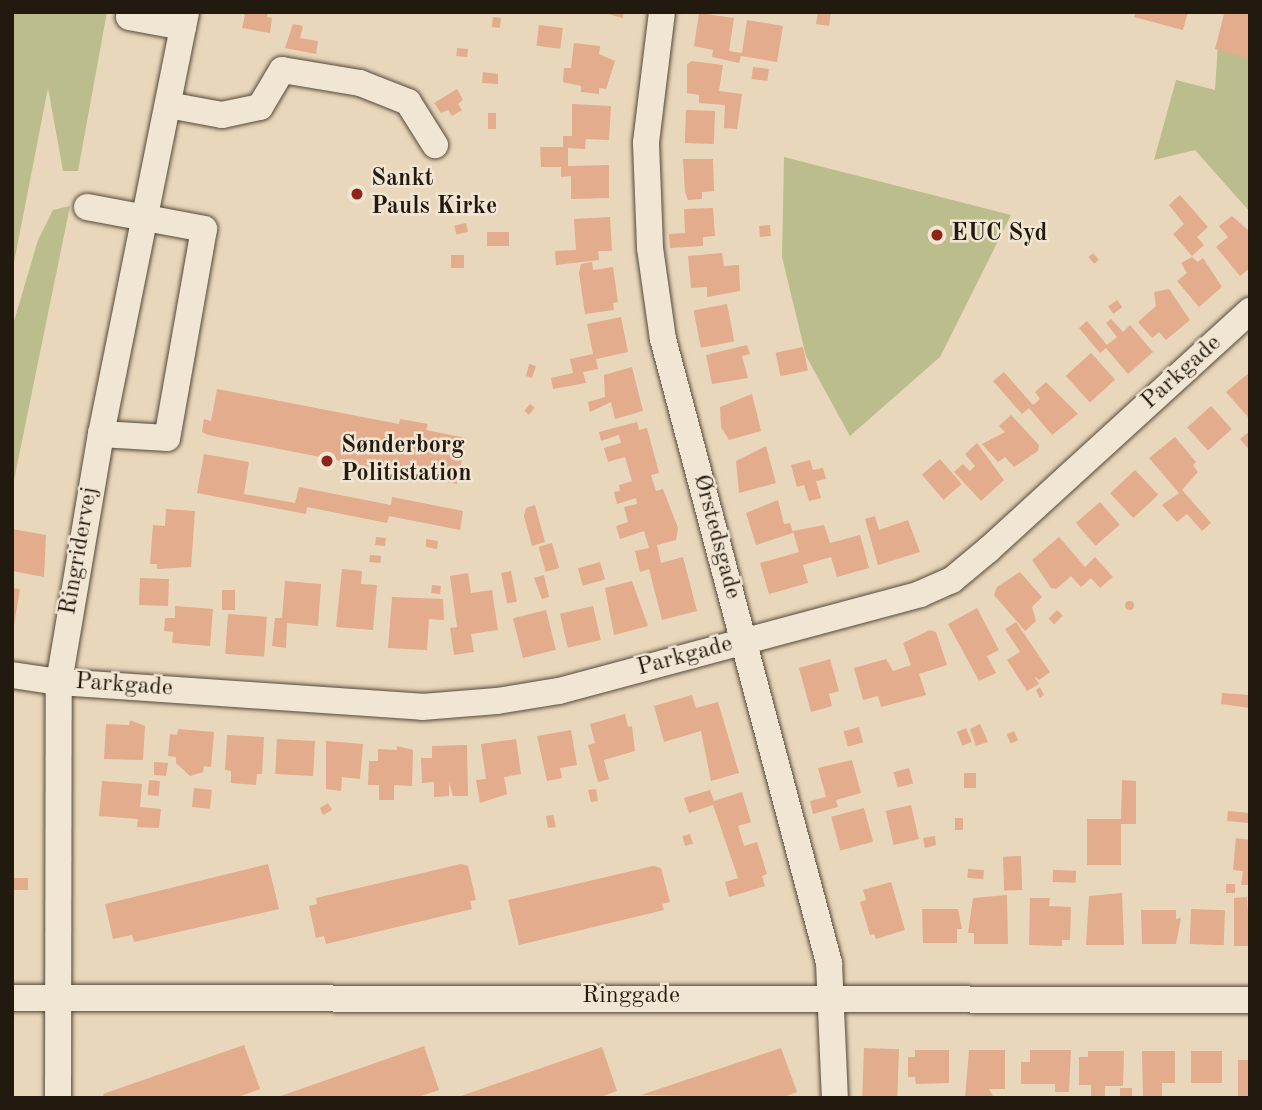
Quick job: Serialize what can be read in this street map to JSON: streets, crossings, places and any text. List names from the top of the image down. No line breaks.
{"streets":{"street":["Parkgade","Ørstedsgade","Ringridervej","Ringgade"]},"crossings":[["Parkgade","Ørstedsgade"],["Parkgade","Ringridervej"],["Ørstedsgade","Ringgade"],["Ringridervej","Ringgade"]],"places":["Sankt Pauls Kirke","EUC Syd","Sønderborg Politistation"]}
